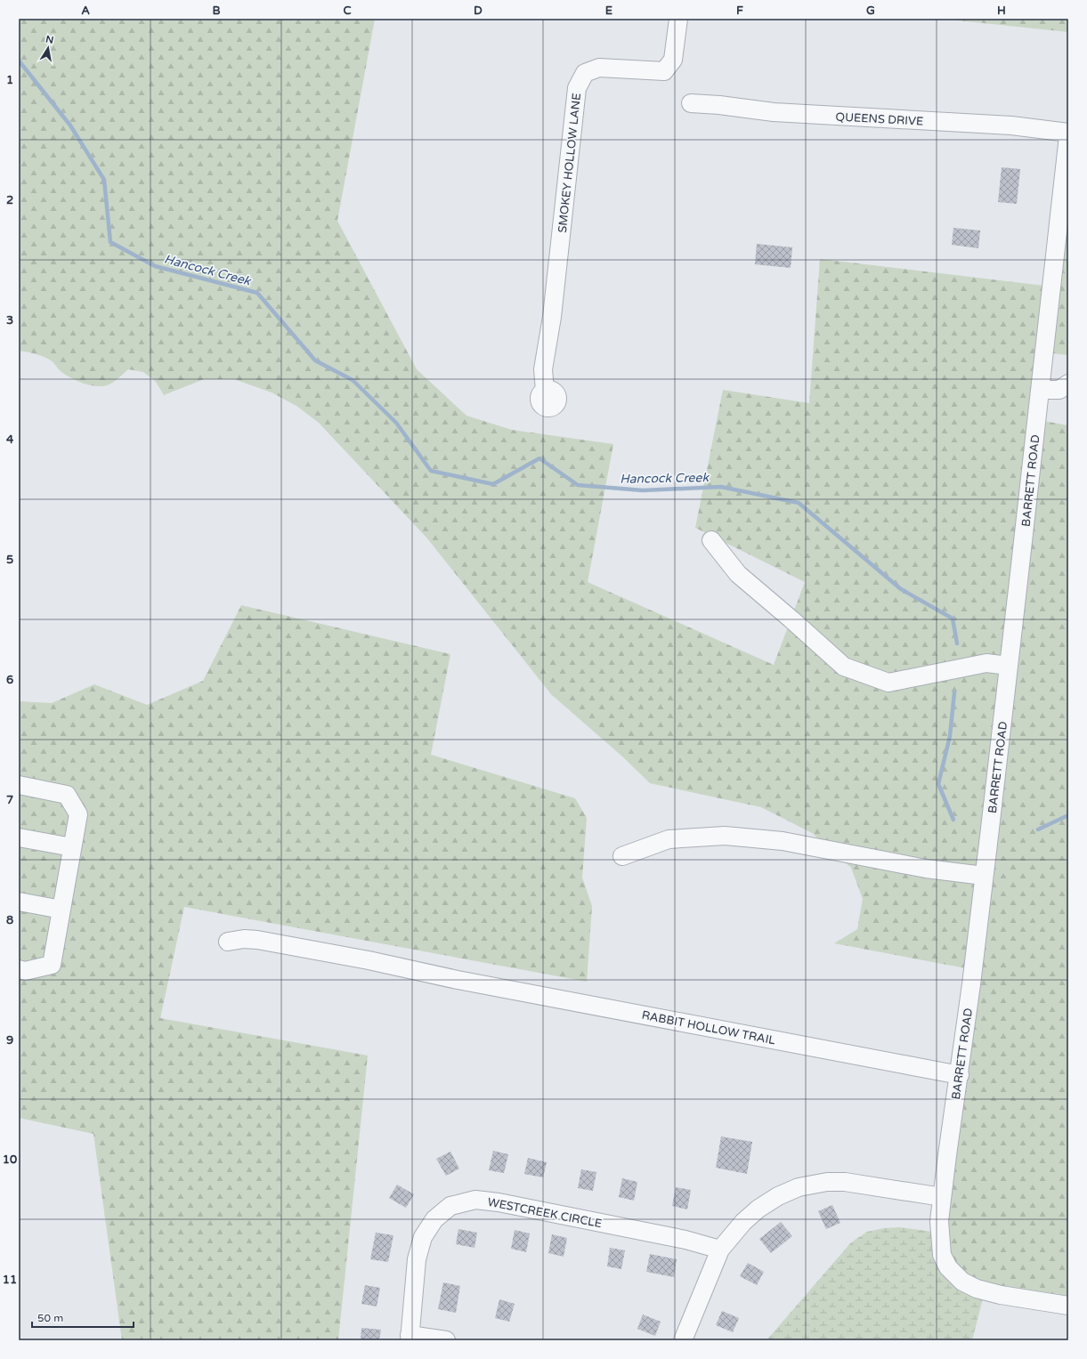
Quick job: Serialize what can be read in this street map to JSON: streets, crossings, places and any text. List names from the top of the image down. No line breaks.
{"streets":{"street":["QUEENS DRIVE","SMOKEY HOLLOW LANE","BARRETT ROAD","RABBIT HOLLOW TRAIL","WESTCREEK CIRCLE"]},"crossings":[["BARRETT ROAD","RABBIT HOLLOW TRAIL"]],"water":["Hancock Creek"],"scale_bar":"50 m","north":"top","grid":{"columns":["A","B","C","D","E","F","G","H"],"rows":["1","2","3","4","5","6","7","8","9","10","11"]}}
